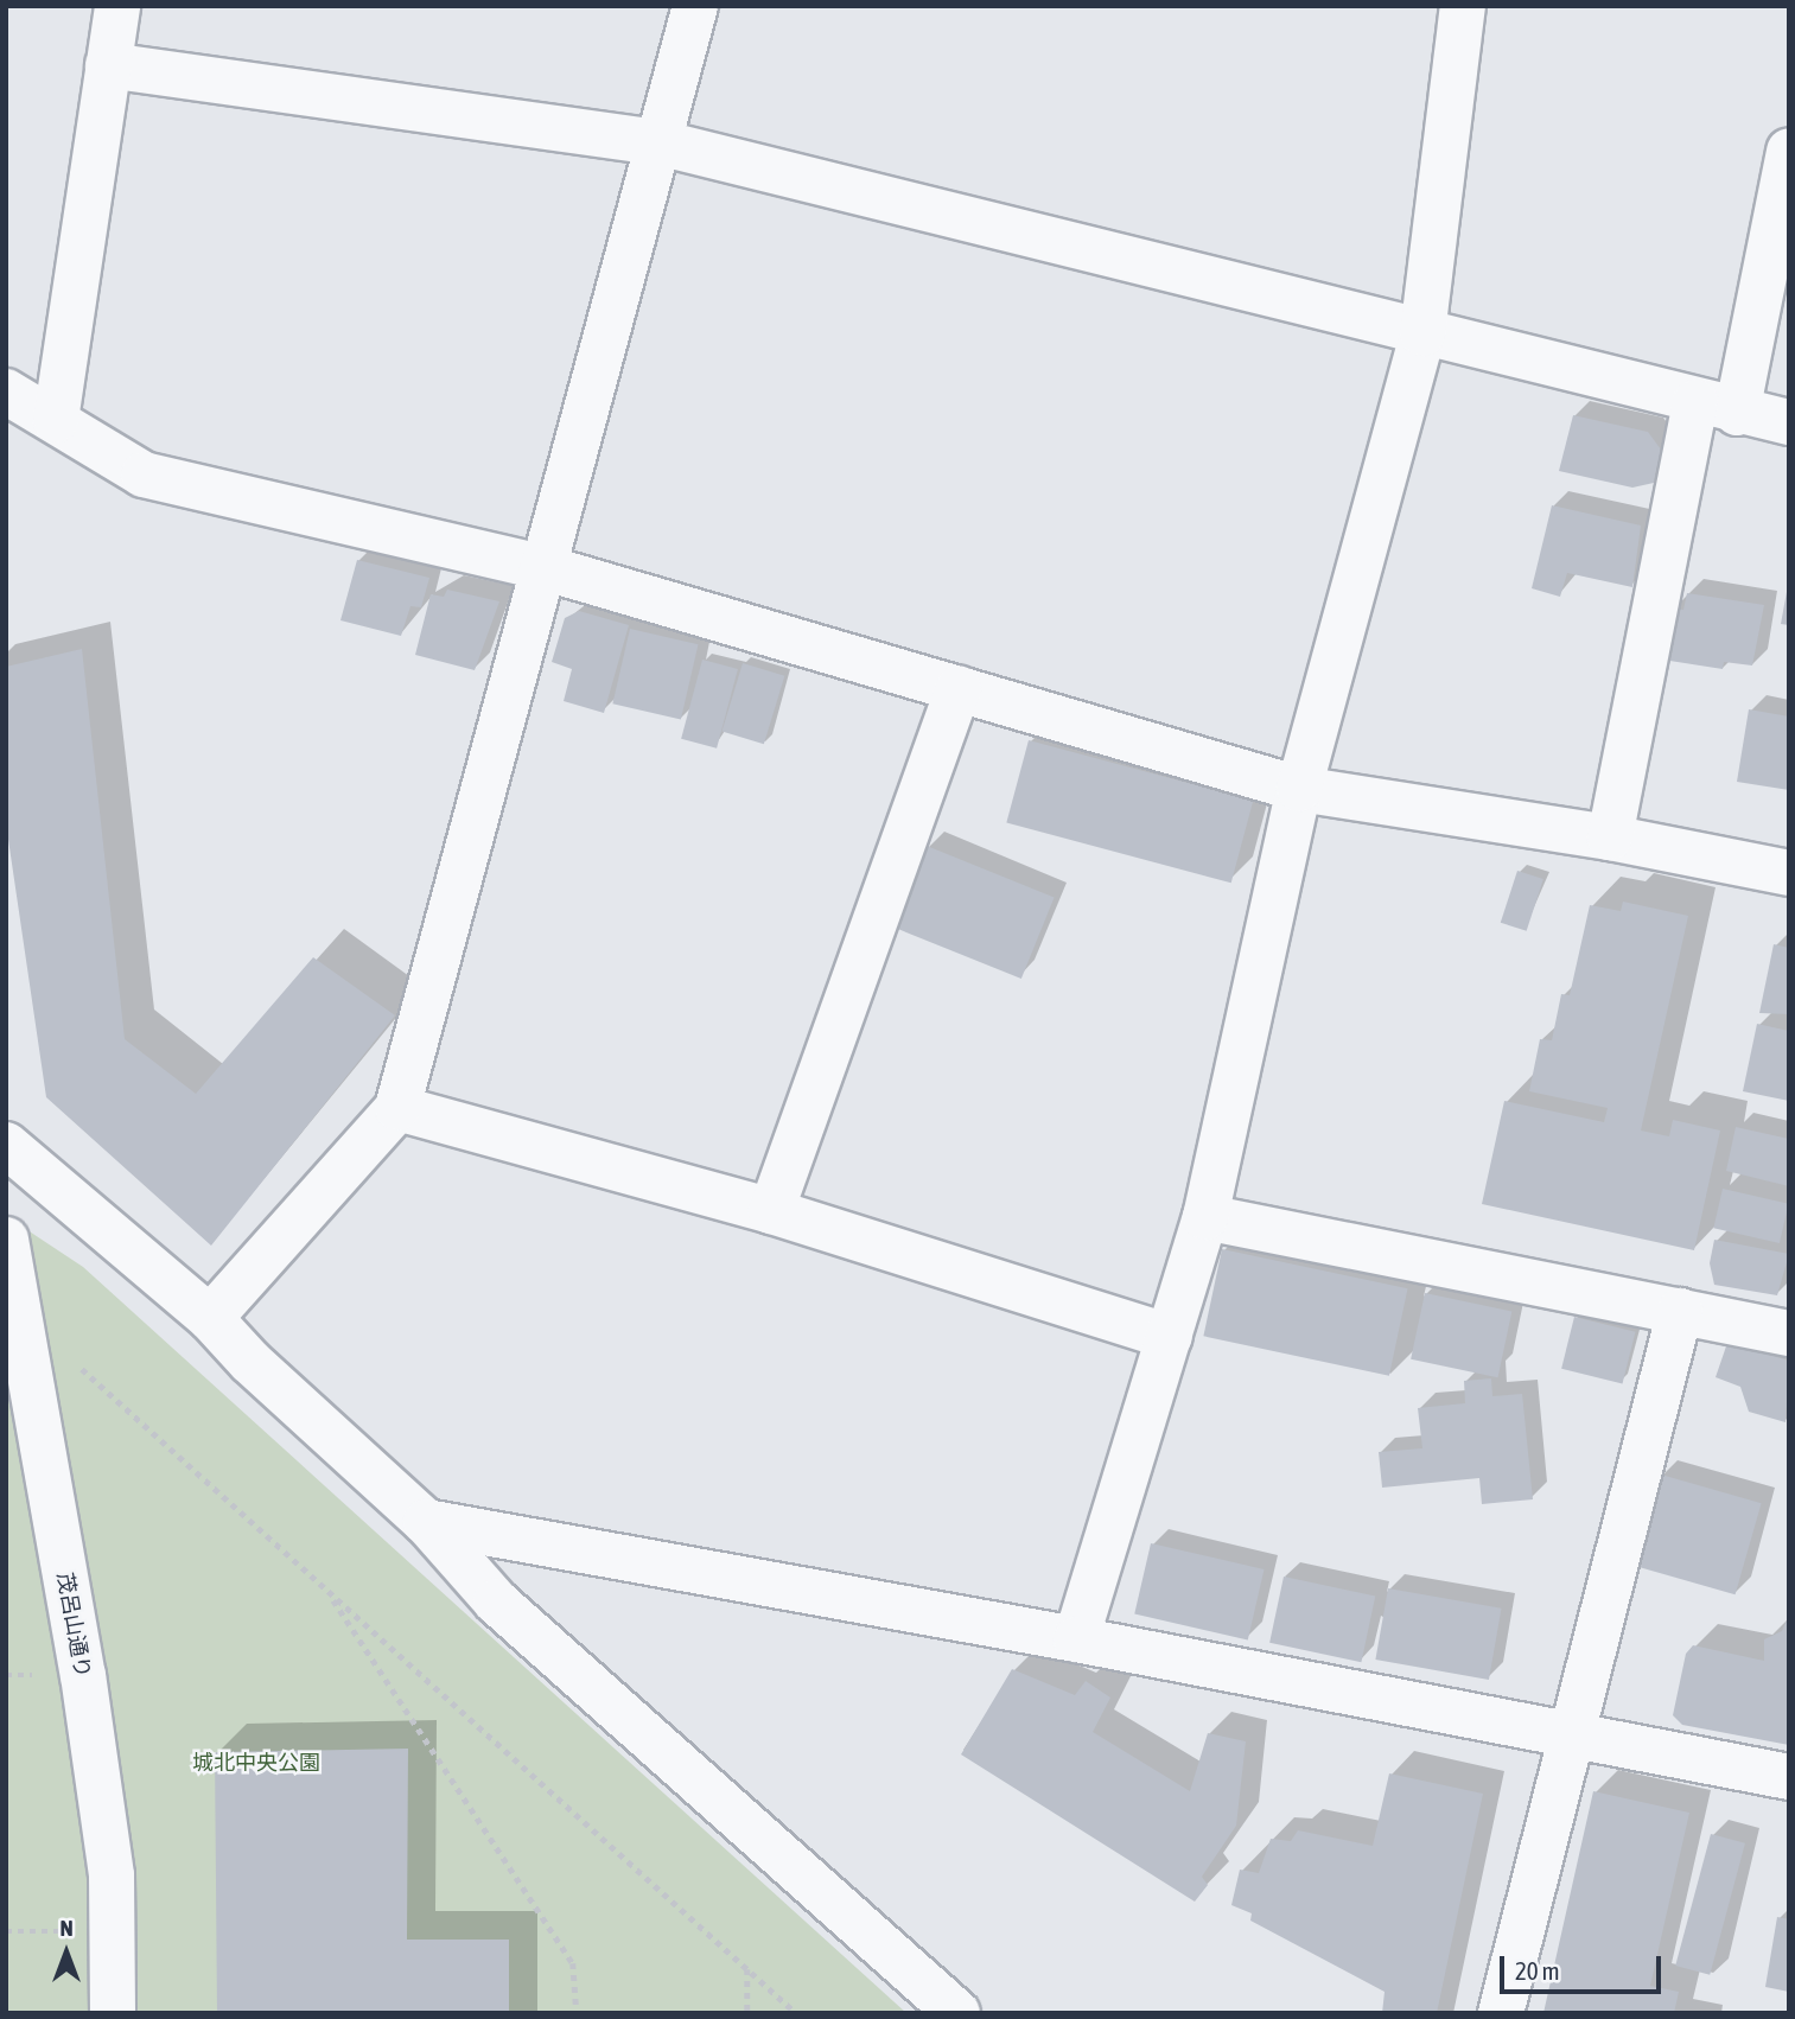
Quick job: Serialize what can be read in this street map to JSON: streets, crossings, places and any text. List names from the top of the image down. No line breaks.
{"streets":{"street":["茂呂山通り"]},"parks":["城北中央公園"],"scale_bar":"20 m","north":"top"}
